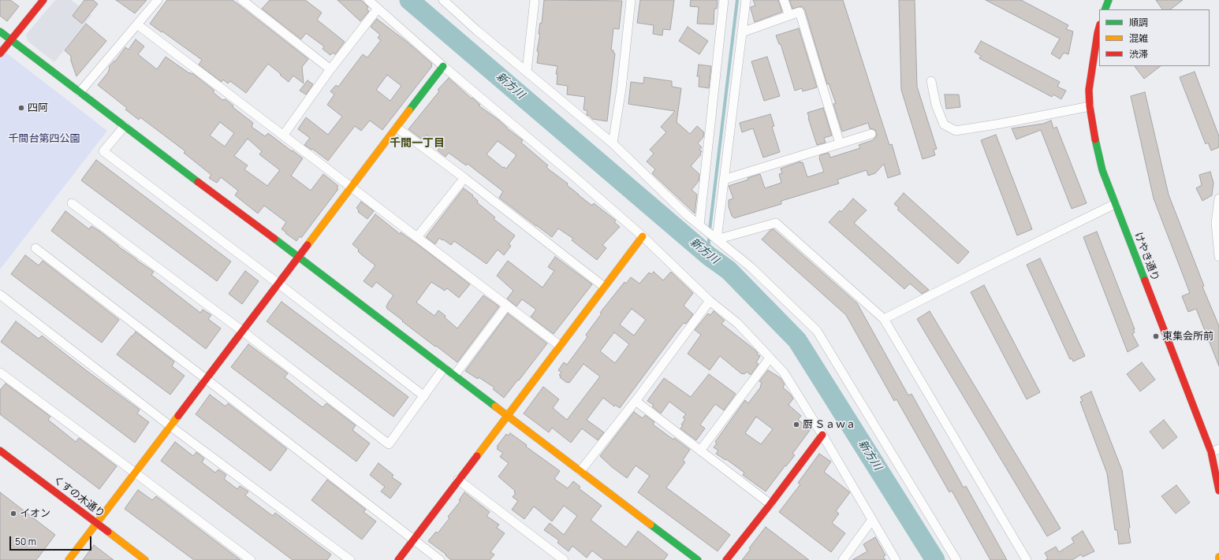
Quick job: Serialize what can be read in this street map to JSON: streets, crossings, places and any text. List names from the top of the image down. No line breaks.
{"streets":{"street":["けやき通り","くすの木通り"]},"districts":["千間一丁目"],"water":["新方川"],"parks":["千間台第四公園"],"places":["四阿","東集会所前","厨 Ｓａｗａ","イオン"],"legend":["順調","混雑","渋滞"],"scale_bar":"50 m"}
